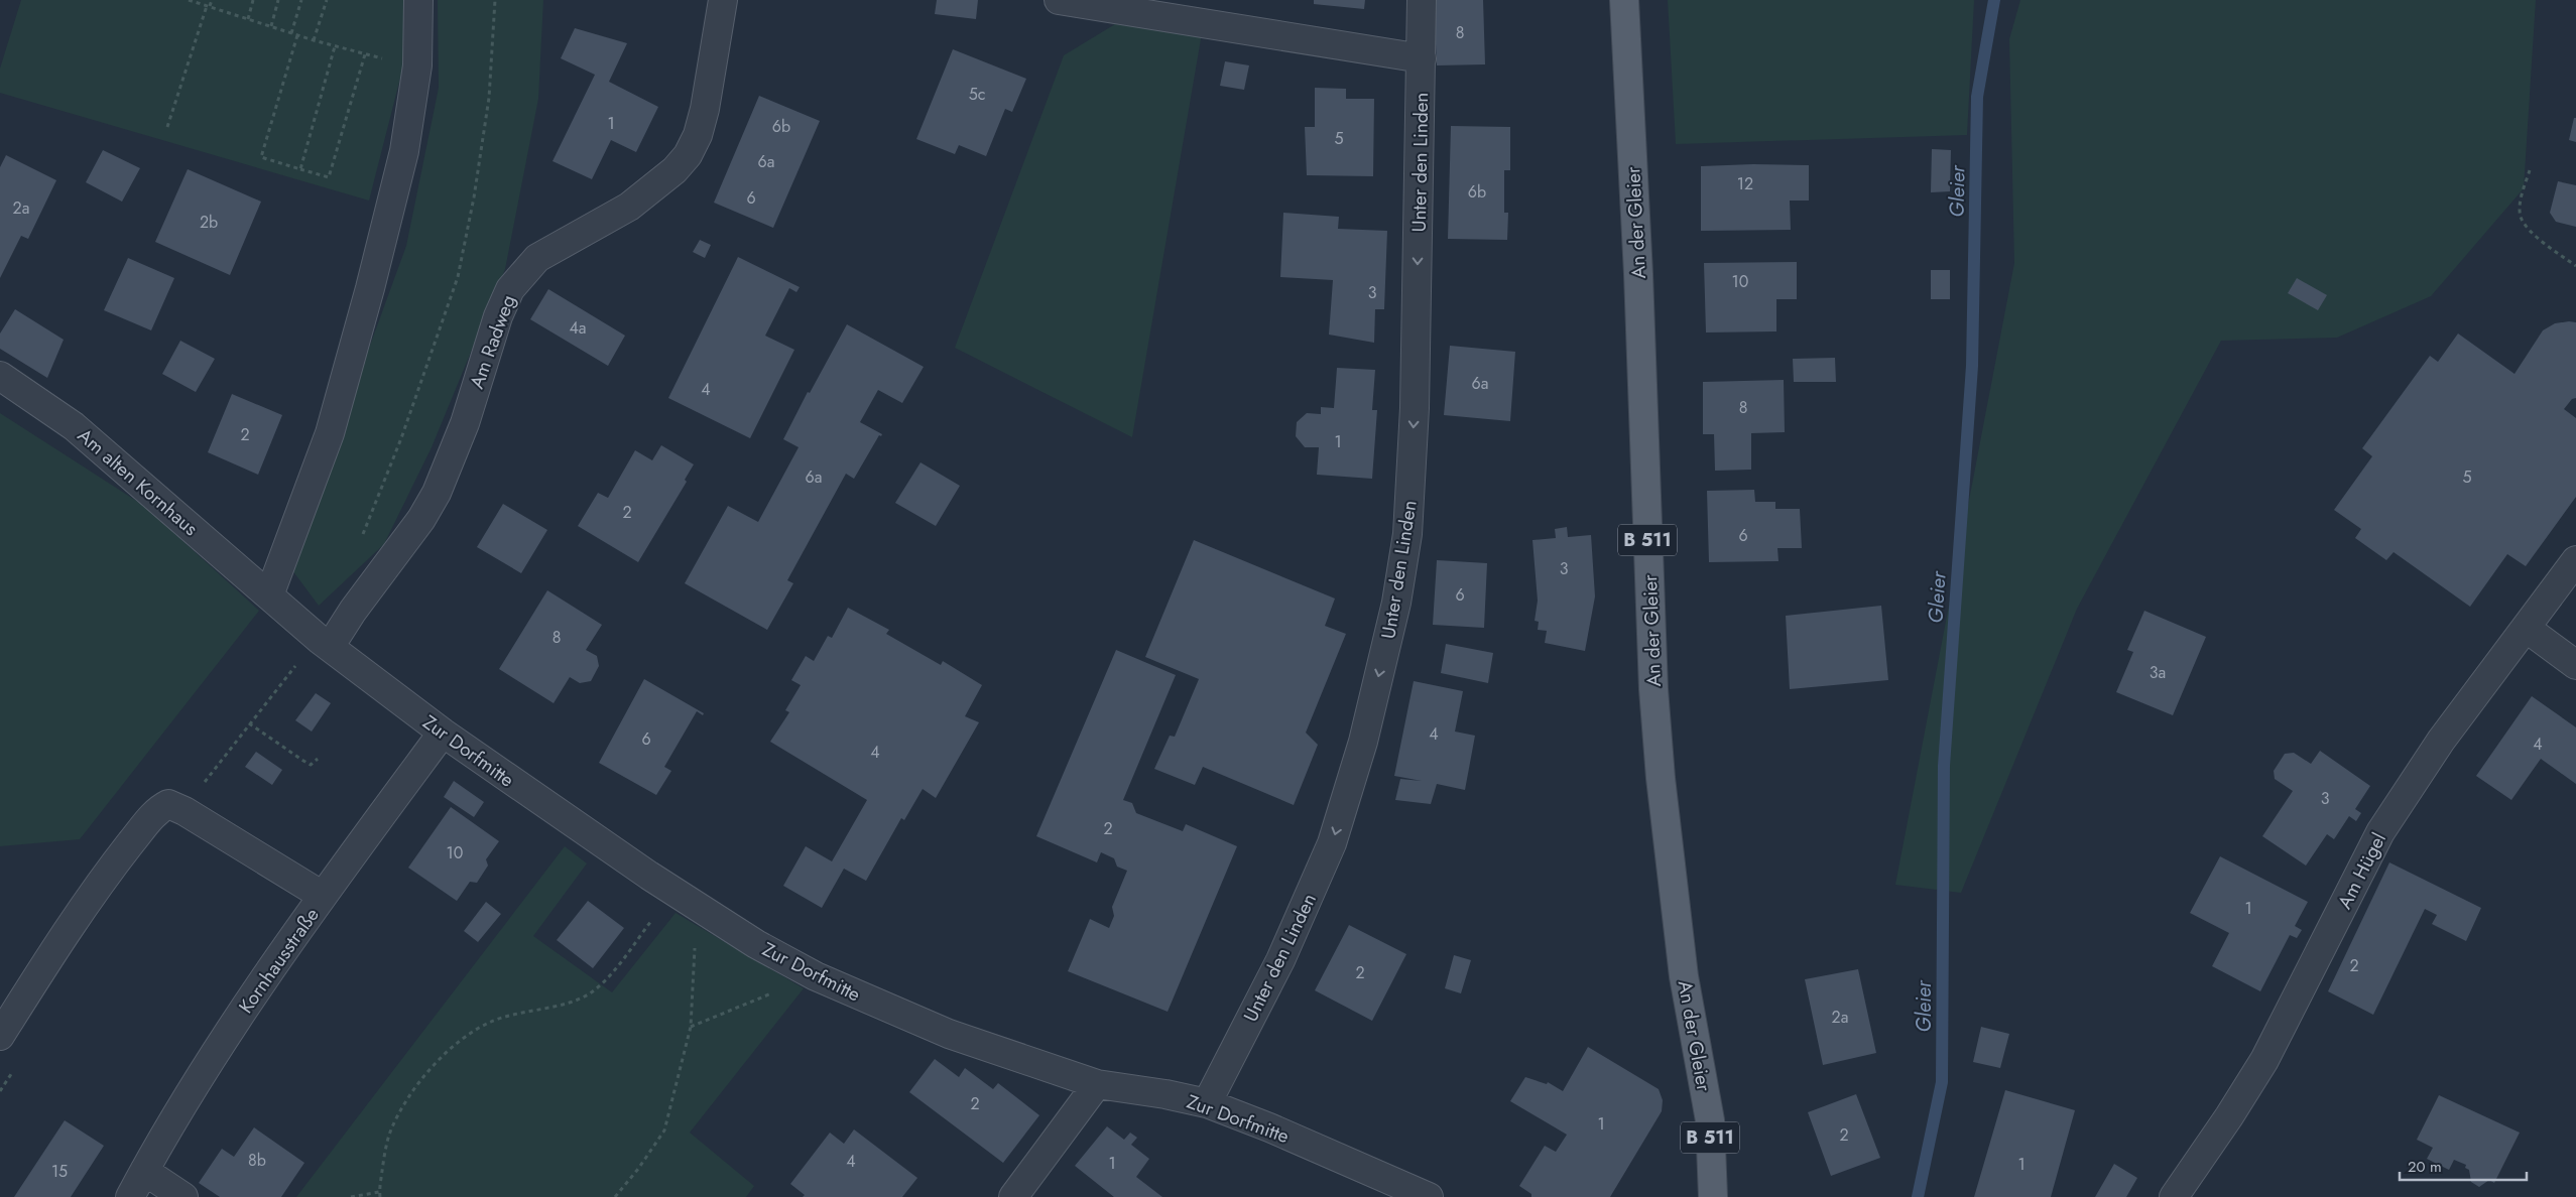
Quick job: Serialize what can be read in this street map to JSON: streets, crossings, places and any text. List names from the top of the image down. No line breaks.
{"streets":{"main road":["An der Gleier","B 511"],"street":["Unter den Linden","Am Radweg","Am alten Kornhaus","Zur Dorfmitte","Am Hügel","Kornhausstraße"]},"crossings":[["Unter den Linden","Zur Dorfmitte"],["Am Radweg","Zur Dorfmitte"],["Am alten Kornhaus","Zur Dorfmitte"],["Zur Dorfmitte","Kornhausstraße"]],"one_way":["Unter den Linden"],"water":["Gleier"],"house_numbers":["8","5c","1","6b","5","6a","12","6b","6","2a","2b","10","3","4a","6a","4","8","2","1","6a","5","2","6","3","6","8","3a","4","6","4","4","3","2","10","1","2","2","2a","2","1","2","8b","4","1","1","15"],"scale_bar":"20 m"}
